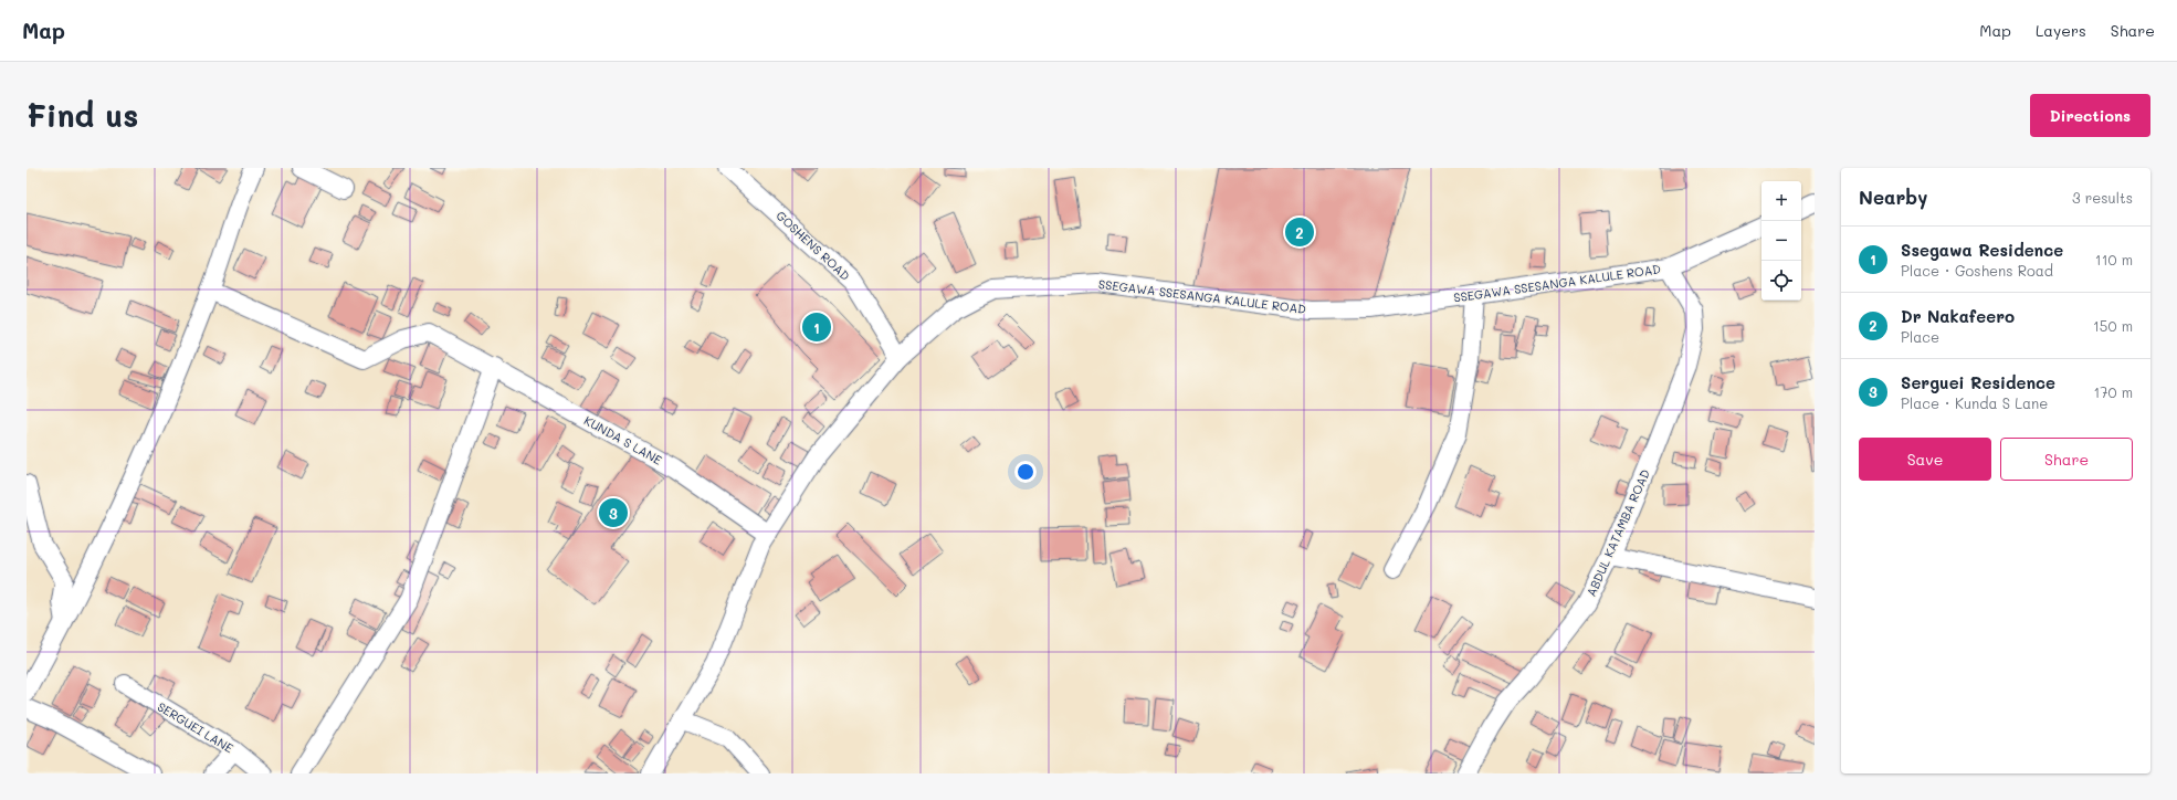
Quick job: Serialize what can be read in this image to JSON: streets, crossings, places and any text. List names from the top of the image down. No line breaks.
{"streets":{"street":["GOSHENS ROAD","SSEGAWA SSESANGA KALULE ROAD","KUNDA S LANE","ABDUL KATAMBA ROAD","SERGUEI LANE"]},"crossings":[["GOSHENS ROAD","SSEGAWA SSESANGA KALULE ROAD"],["SSEGAWA SSESANGA KALULE ROAD","KUNDA S LANE"],["SSEGAWA SSESANGA KALULE ROAD","ABDUL KATAMBA ROAD"]],"page":{"header":"Map","nav":["Map","Layers","Share"],"buttons":["Directions",["Save","Share"]],"title":"Find us","heading":["Nearby","3 results"],"map_buttons":["+","−"],"pins":["2","1","3"],"list":[{"mark":"1","name":"Ssegawa Residence","note":"Place · Goshens Road","value":"110 m"},{"mark":"2","name":"Dr Nakafeero","note":"Place","value":"150 m"},{"mark":"3","name":"Serguei Residence","note":"Place · Kunda S Lane","value":"170 m"}]}}
